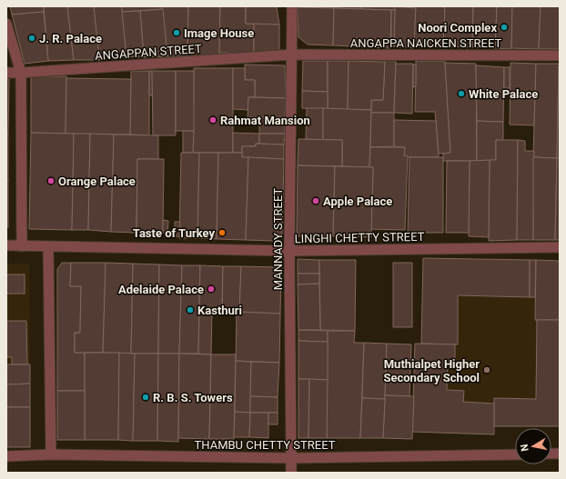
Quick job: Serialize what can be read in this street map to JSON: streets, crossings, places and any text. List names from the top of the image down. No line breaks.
{"streets":{"street":["ANGAPPA NAICKEN STREET","ANGAPPAN STREET","LINGHI CHETTY STREET","MANNADY STREET","THAMBU CHETTY STREET"]},"crossings":[["ANGAPPA NAICKEN STREET","ANGAPPAN STREET"],["ANGAPPA NAICKEN STREET","MANNADY STREET"],["ANGAPPAN STREET","MANNADY STREET"],["LINGHI CHETTY STREET","MANNADY STREET"],["MANNADY STREET","THAMBU CHETTY STREET"]],"places":["Noori Complex","Image House","J. R. Palace","White Palace","Rahmat Mansion","Orange Palace","Apple Palace","Taste of Turkey","Adelaide Palace","Kasthuri","Muthialpet Higher Secondary School","R. B. S. Towers"],"north":"left"}
